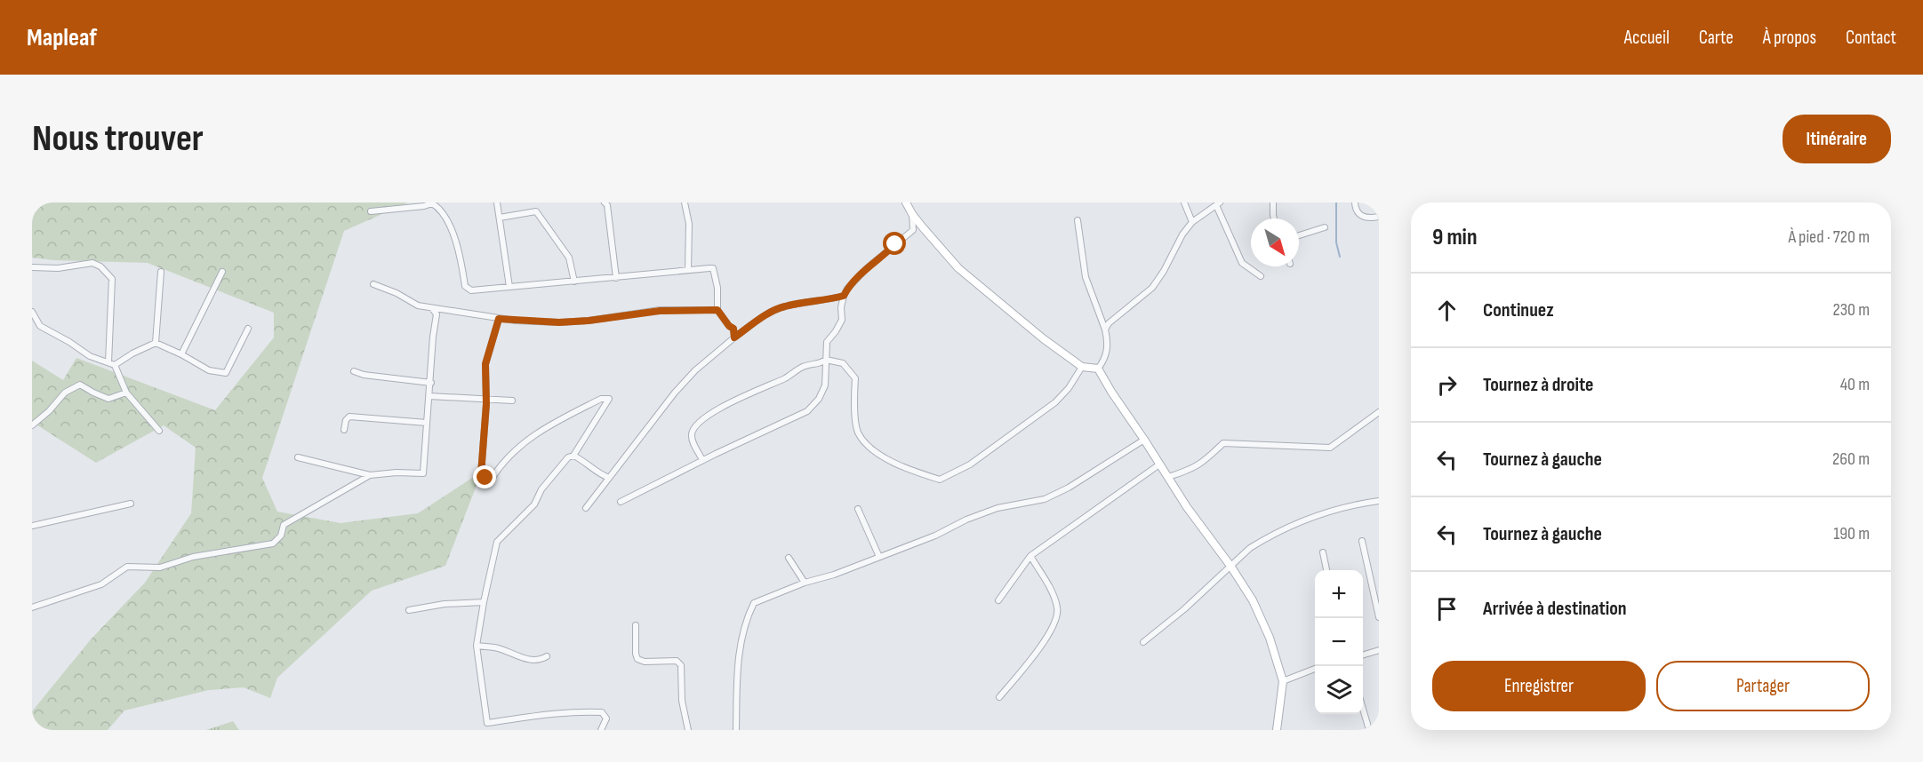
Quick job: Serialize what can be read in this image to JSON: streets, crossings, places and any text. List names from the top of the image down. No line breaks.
{"north":"bottom right","page":{"header":"Mapleaf","nav":["Accueil","Carte","À propos","Contact"],"buttons":["Itinéraire",["Enregistrer","Partager"]],"title":"Nous trouver","heading":["9 min","À pied · 720 m"],"list":[["Continuez","230 m"],["Tournez à droite","40 m"],["Tournez à gauche","260 m"],["Tournez à gauche","190 m"],"Arrivée à destination"],"map_buttons":["+","−"]}}
